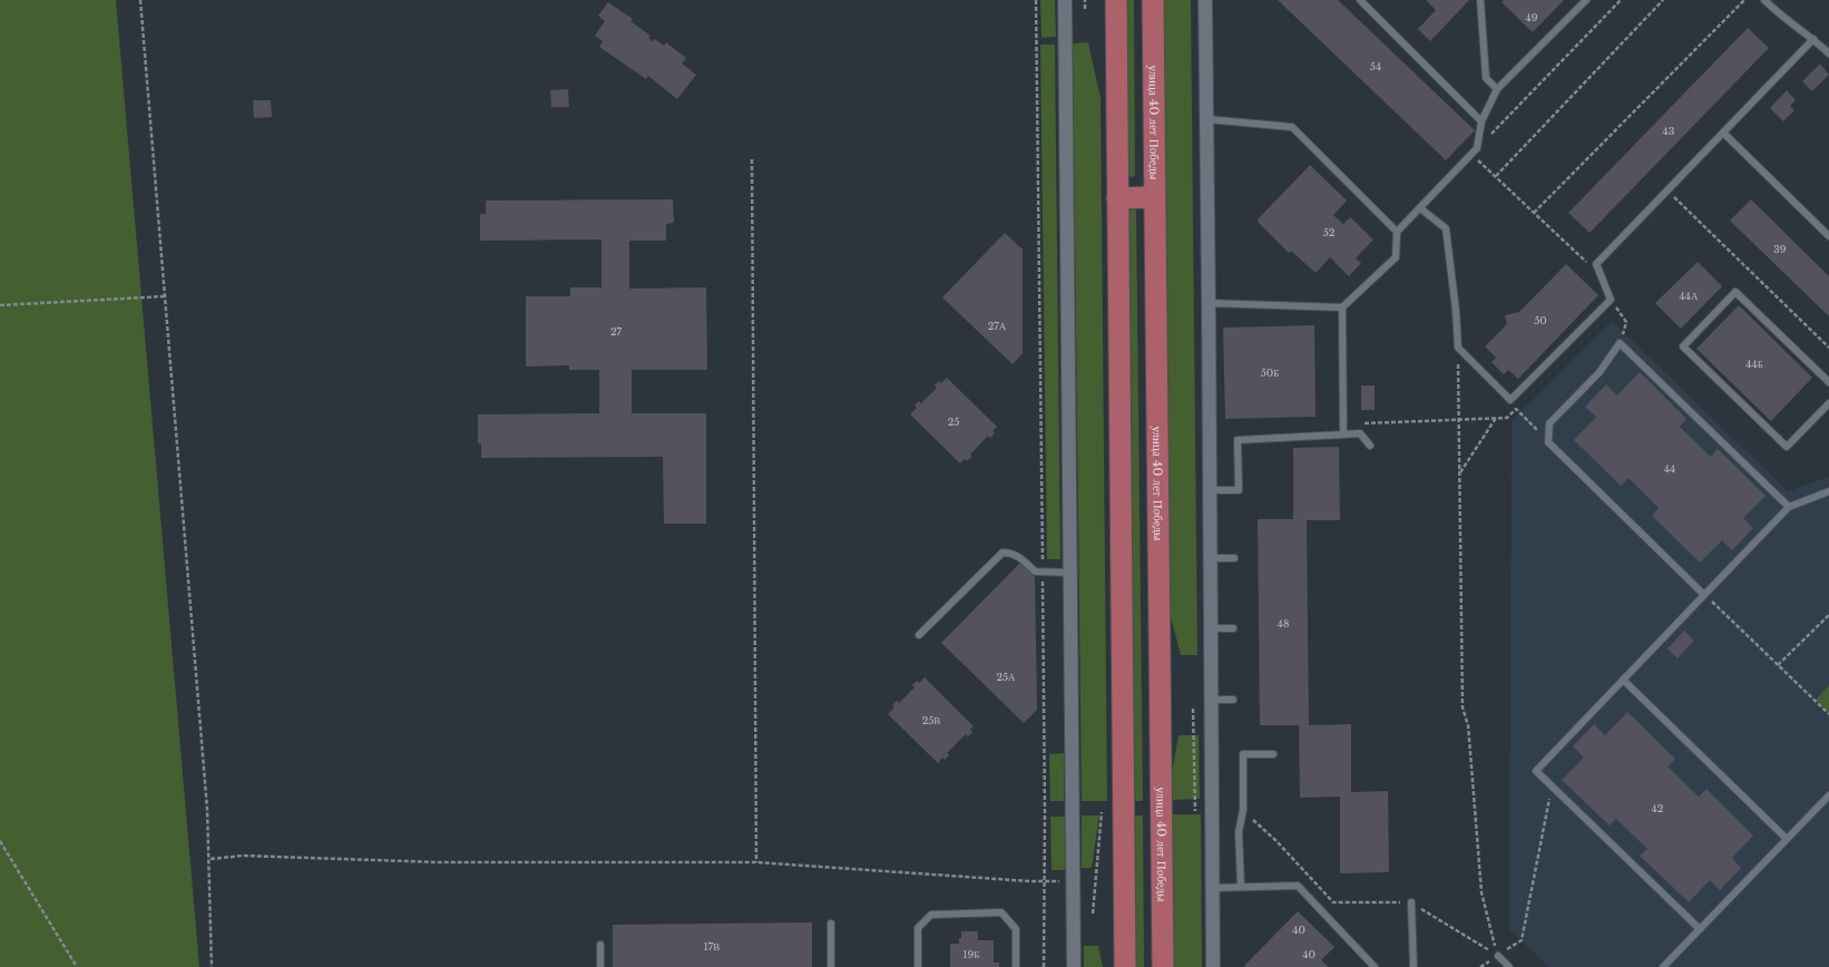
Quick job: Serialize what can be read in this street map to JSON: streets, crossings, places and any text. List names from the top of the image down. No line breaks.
{"streets":{"main road":["улица 40 лет Победы"]},"house_numbers":["49","54","43","52","39","44А","50","27А","27","44Б","50Б","25","44","48","25А","25В","42","40","17В","19Б","40"]}
